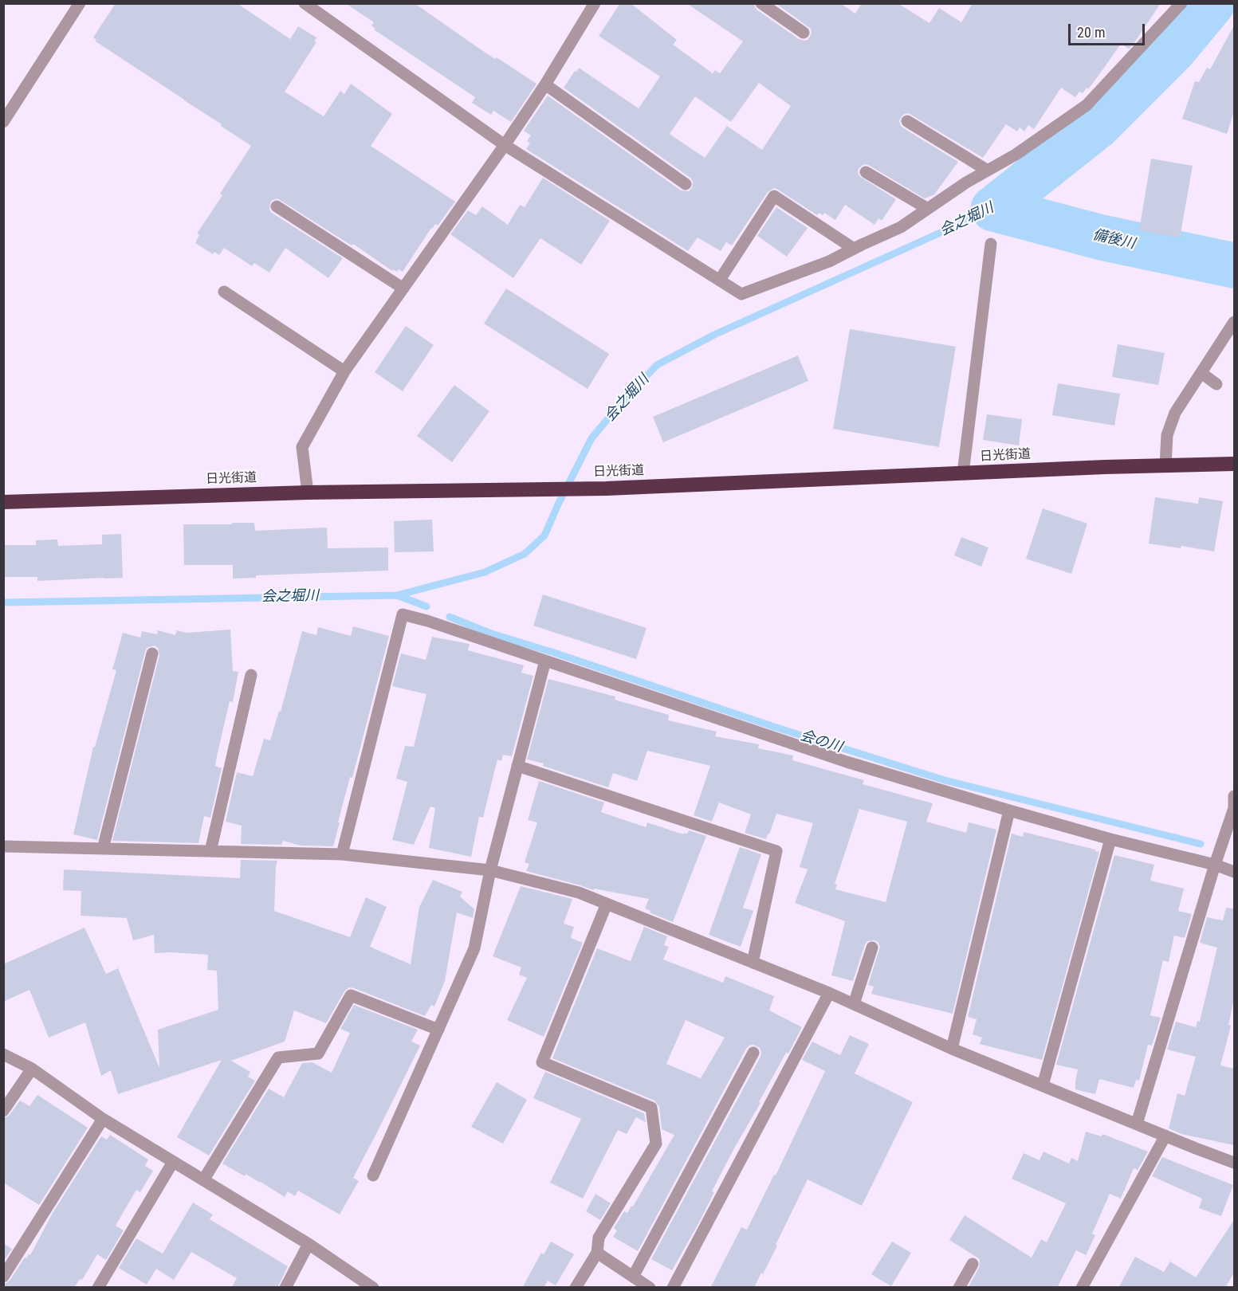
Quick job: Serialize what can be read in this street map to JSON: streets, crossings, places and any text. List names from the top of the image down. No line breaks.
{"streets":{"highway":["日光街道"]},"water":["会之堀川","備後川","会の川"],"scale_bar":"20 m"}
